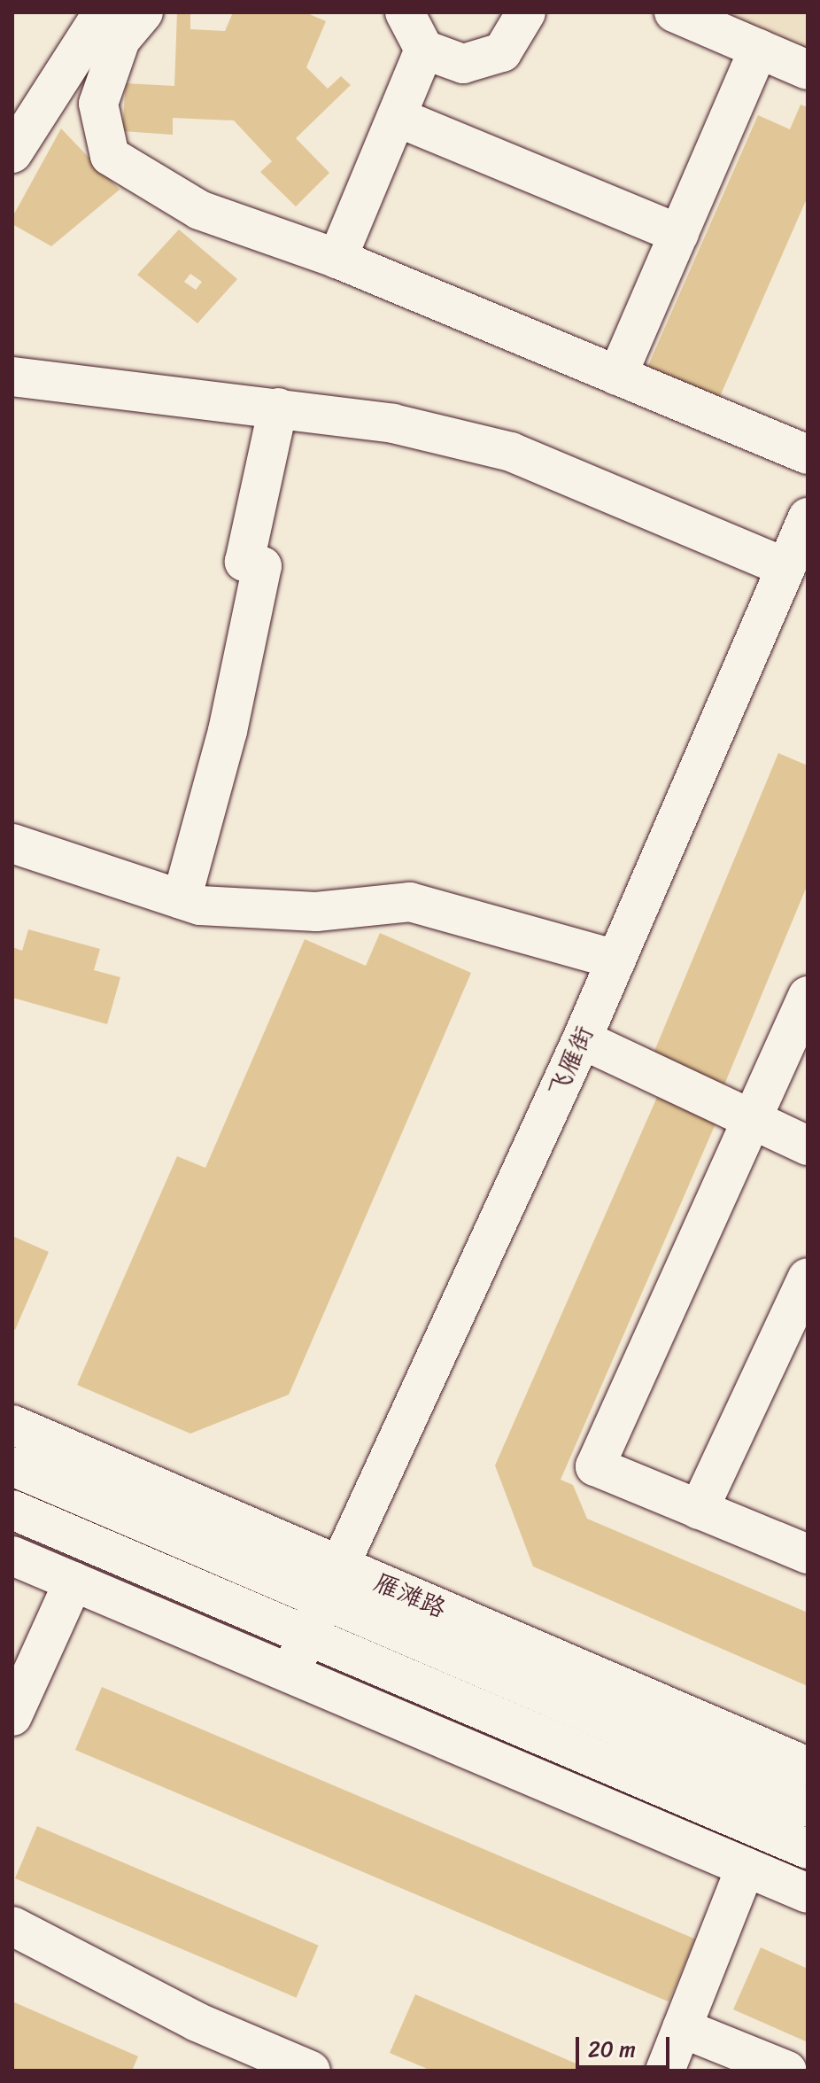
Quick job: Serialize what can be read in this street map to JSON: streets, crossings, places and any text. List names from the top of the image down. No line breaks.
{"streets":{"street":["飞雁街","雁滩路"]},"crossings":[["飞雁街","雁滩路"]],"scale_bar":"20 m"}
